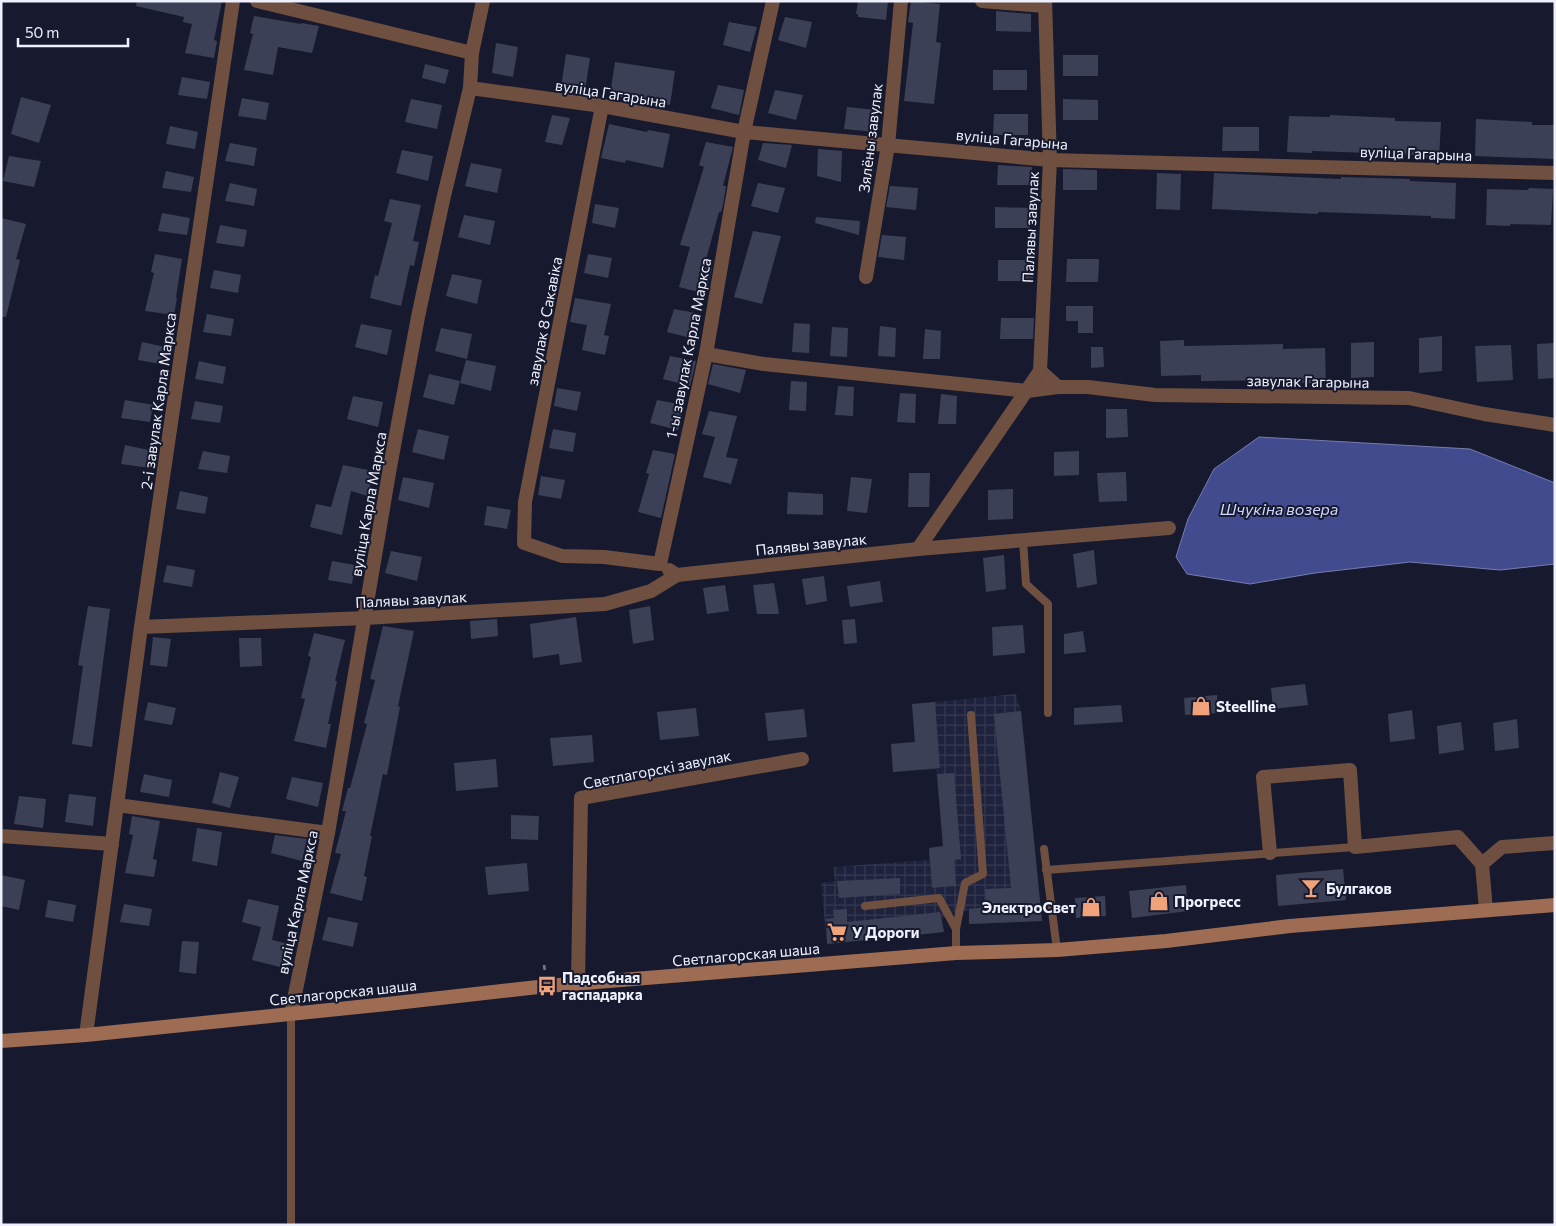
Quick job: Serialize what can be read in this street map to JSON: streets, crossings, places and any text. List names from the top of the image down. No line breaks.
{"streets":{"main road":["Светлагорская шаша"],"street":["вуліца Гагарына","Зялёны завулак","Палявы завулак","завулак 8 Сакавіка","1-ы завулак Карла Маркса","завулак Гагарына","2-і завулак Карла Маркса","вуліца Карла Маркса","Светлагорскі завулак"]},"crossings":[["вуліца Гагарына","Зялёны завулак"],["вуліца Гагарына","Палявы завулак"],["вуліца Гагарына","завулак 8 Сакавіка"],["вуліца Гагарына","1-ы завулак Карла Маркса"],["вуліца Гагарына","вуліца Карла Маркса"],["Палявы завулак","2-і завулак Карла Маркса"],["Палявы завулак","вуліца Карла Маркса"],["завулак 8 Сакавіка","1-ы завулак Карла Маркса"],["2-і завулак Карла Маркса","Светлагорская шаша"],["вуліца Карла Маркса","Светлагорская шаша"],["Светлагорскі завулак","Светлагорская шаша"]],"water":["Шчукіна возера"],"places":{"shop":["Steelline","Прогресс","ЭлектроСвет"],"bar":["Булгаков"],"supermarket":["У Дороги"],"bus stop":["Падсобная гаспадарка"]},"scale_bar":"50 m"}
